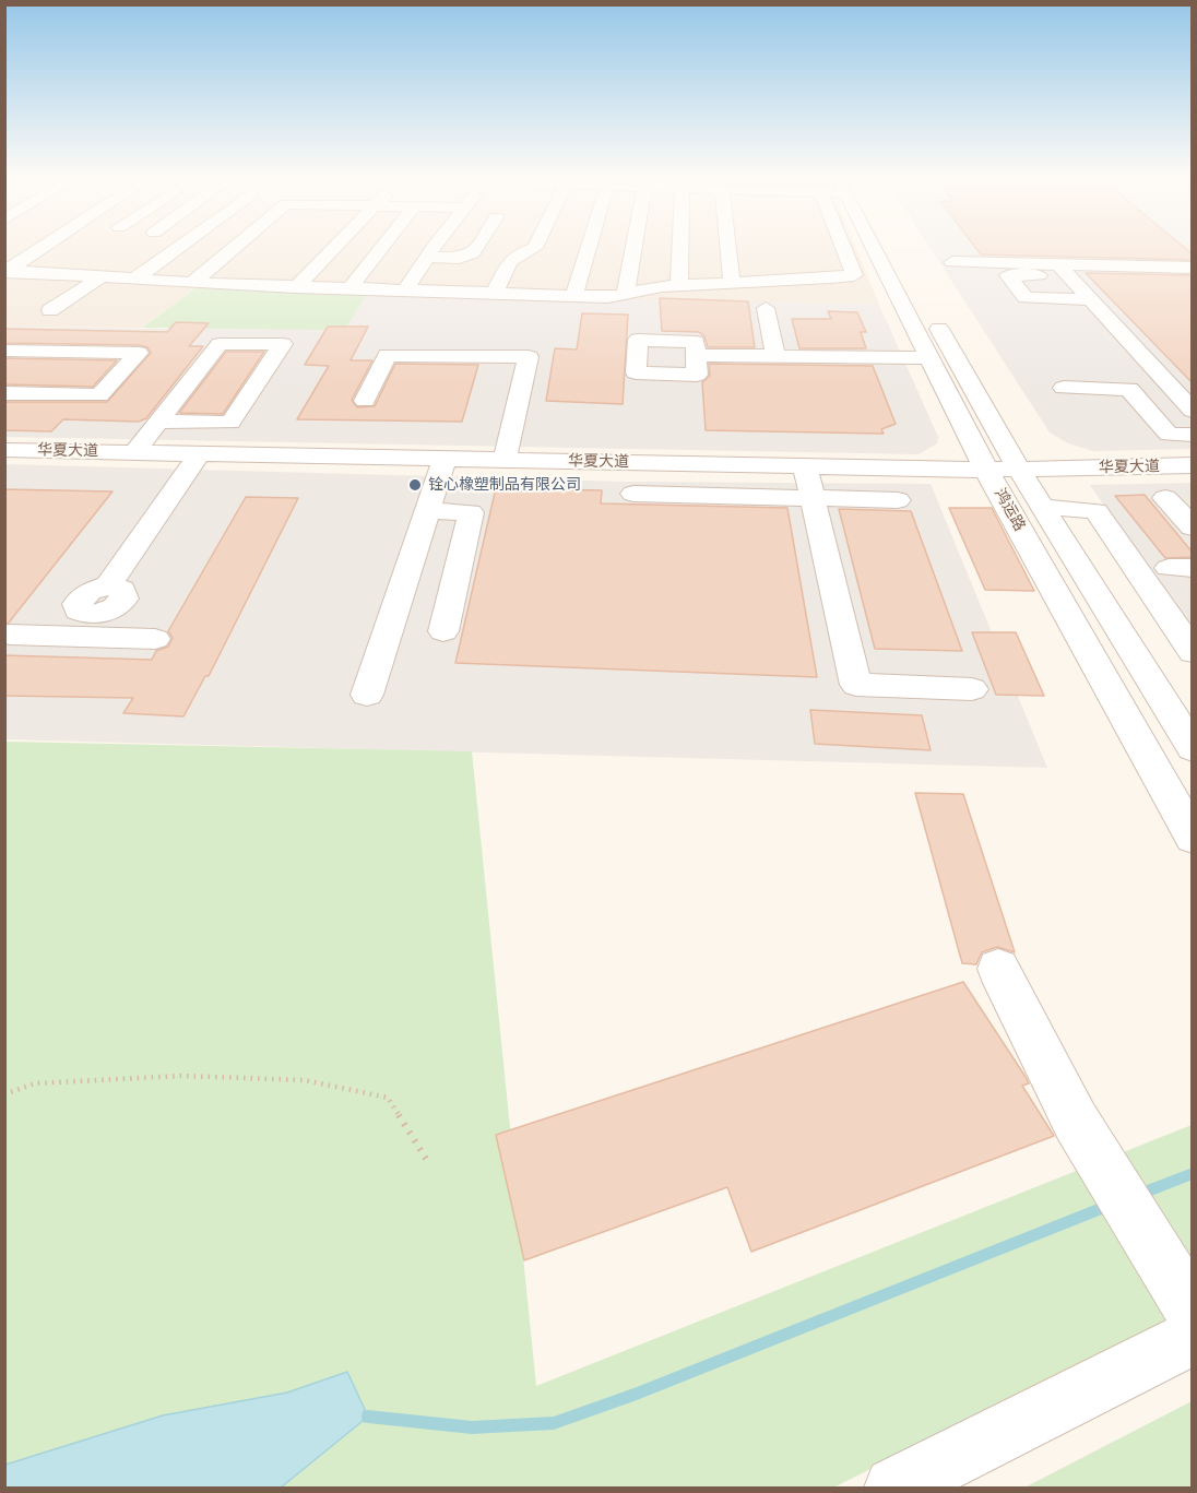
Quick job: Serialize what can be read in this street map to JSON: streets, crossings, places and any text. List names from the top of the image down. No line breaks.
{"streets":{"street":["华夏大道","鸿运路"]},"crossings":[["华夏大道","鸿运路"]],"places":["铨心橡塑制品有限公司"]}
